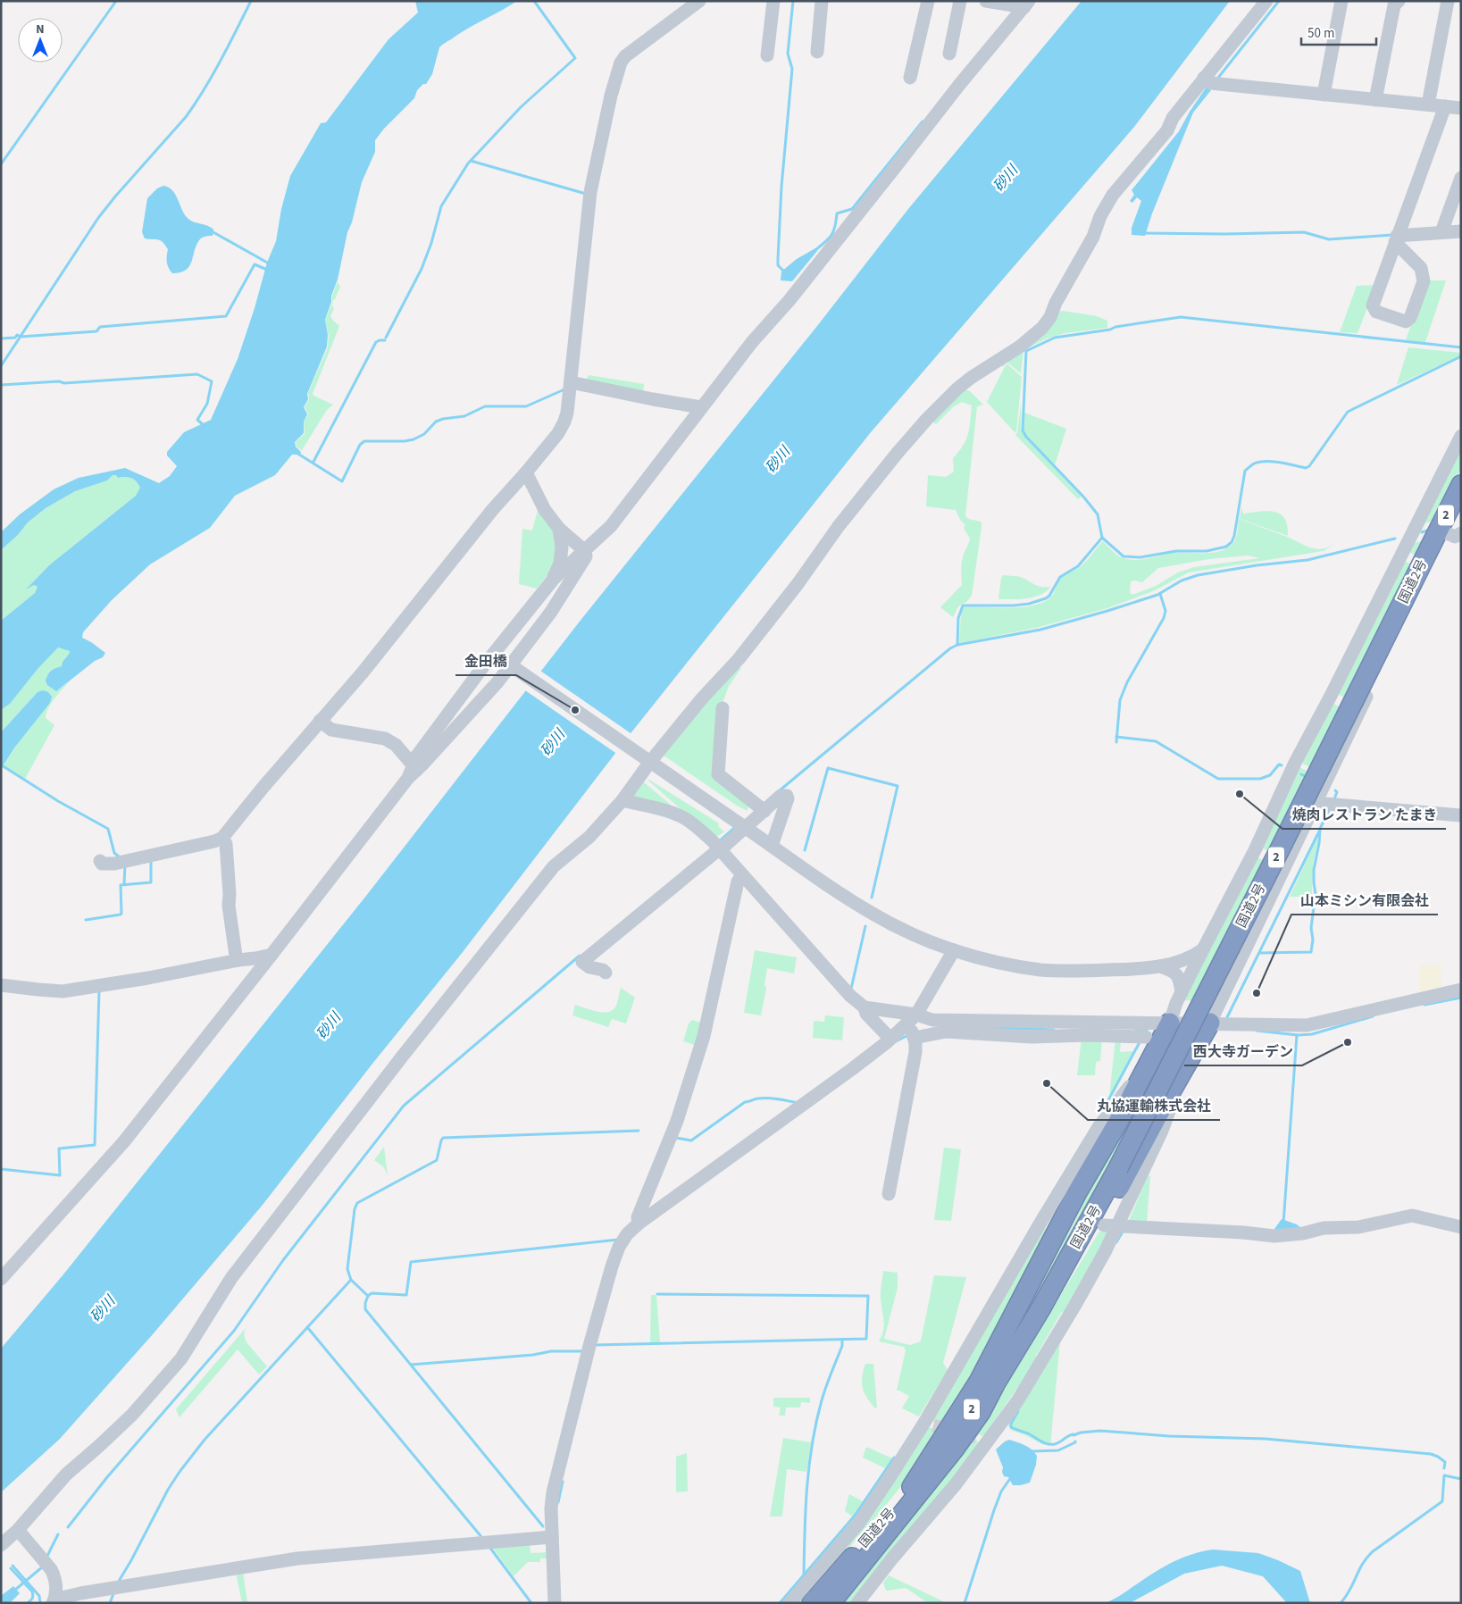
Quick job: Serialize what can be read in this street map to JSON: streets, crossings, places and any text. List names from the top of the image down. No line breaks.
{"streets":{"highway":["2","国道2号"]},"water":["砂川"],"places":["金田橋","焼肉レストラン たまき","山本ミシン有限会社","西大寺ガーデン","丸協運輸株式会社"],"scale_bar":"50 m","north":"top"}
